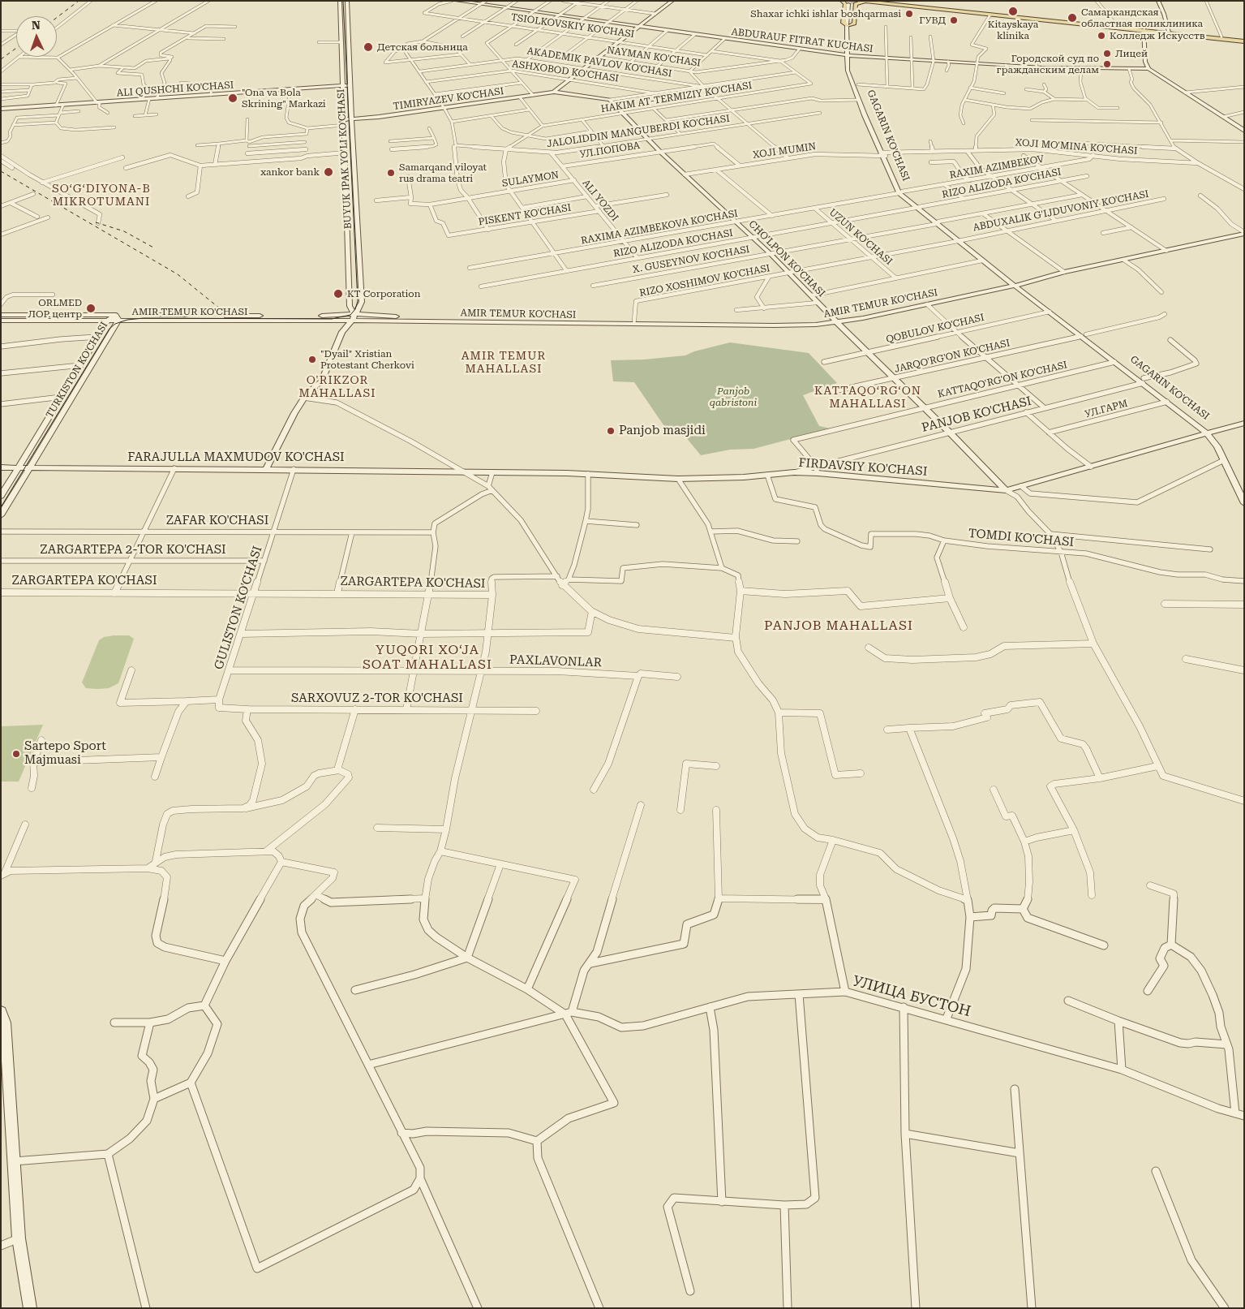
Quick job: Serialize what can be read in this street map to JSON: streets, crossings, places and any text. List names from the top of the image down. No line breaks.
{"streets":{"main road":["ABDURAUF FITRAT KUCHASI","ALI QUSHCHI KO'CHASI","TIMIRYAZEV KO'CHASI","GAGARIN KO'CHASI","BUYUK IPAK YO'LI KO'CHASI","CHO'LPON KO'CHASI","AMIR TEMUR KO'CHASI","TURKISTON KO'CHASI","FARAJULLA MAXMUDOV KO'CHASI","FIRDAVSIY KO'CHASI"],"street":["TSIOLKOVSKIY KO'CHASI","NAYMAN KO'CHASI","AKADEMIK PAVLOV KO'CHASI","ASHXOBOD KO'CHASI","HAKIM AT-TERMIZIY KO'CHASI","JALOLIDDIN MANGUBERDI KO'CHASI","XOJI MO'MINA KO'CHASI","УЛ.ПОПОВА","XOJI MUMIN","RAXIM AZIMBEKOV","SULAYMON","RIZO ALIZODA KO'CHASI","ALI YOZDI","ABDUXALIK G'IJDUVONIY KO'CHASI","PISKENT KO'CHASI","RAXIMA AZIMBEKOVA KO'CHASI","UZUN KO'CHASI","X. GUSEYNOV KO'CHASI","RIZO XOSHIMOV KO'CHASI","QOBULOV KO'CHASI","JARQO'RG'ON KO'CHASI","KATTAQO'RG'ON KO'CHASI","УЛ.ГАРМ","PANJOB KO'CHASI","ZAFAR KO'CHASI","TOMDI KO'CHASI","ZARGARTEPA 2-TOR KO'CHASI","ZARGARTEPA KO'CHASI","GULISTON KO'CHASI","PAXLAVONLAR","SARXOVUZ 2-TOR KO'CHASI","УЛИЦА БУСТОН"]},"crossings":[["ABDURAUF FITRAT KUCHASI","NAYMAN KO'CHASI"],["ABDURAUF FITRAT KUCHASI","GAGARIN KO'CHASI"],["ALI QUSHCHI KO'CHASI","BUYUK IPAK YO'LI KO'CHASI"],["HAKIM AT-TERMIZIY KO'CHASI","CHO'LPON KO'CHASI"],["TIMIRYAZEV KO'CHASI","BUYUK IPAK YO'LI KO'CHASI"],["JALOLIDDIN MANGUBERDI KO'CHASI","ALI YOZDI"],["JALOLIDDIN MANGUBERDI KO'CHASI","CHO'LPON KO'CHASI"],["GAGARIN KO'CHASI","XOJI MO'MINA KO'CHASI"],["GAGARIN KO'CHASI","XOJI MUMIN"],["GAGARIN KO'CHASI","RAXIM AZIMBEKOV"],["GAGARIN KO'CHASI","RIZO ALIZODA KO'CHASI"],["GAGARIN KO'CHASI","ABDUXALIK G'IJDUVONIY KO'CHASI"],["GAGARIN KO'CHASI","RAXIMA AZIMBEKOVA KO'CHASI"],["GAGARIN KO'CHASI","X. GUSEYNOV KO'CHASI"],["GAGARIN KO'CHASI","RIZO XOSHIMOV KO'CHASI"],["GAGARIN KO'CHASI","AMIR TEMUR KO'CHASI"],["GAGARIN KO'CHASI","QOBULOV KO'CHASI"],["GAGARIN KO'CHASI","JARQO'RG'ON KO'CHASI"],["GAGARIN KO'CHASI","KATTAQO'RG'ON KO'CHASI"],["GAGARIN KO'CHASI","УЛ.ГАРМ"],["GAGARIN KO'CHASI","PANJOB KO'CHASI"],["GAGARIN KO'CHASI","FIRDAVSIY KO'CHASI"],["XOJI MO'MINA KO'CHASI","XOJI MUMIN"],["XOJI MO'MINA KO'CHASI","RAXIM AZIMBEKOV"],["УЛ.ПОПОВА","XOJI MUMIN"],["УЛ.ПОПОВА","ALI YOZDI"],["УЛ.ПОПОВА","CHO'LPON KO'CHASI"],["XOJI MUMIN","CHO'LPON KO'CHASI"],["BUYUK IPAK YO'LI KO'CHASI","AMIR TEMUR KO'CHASI"],["RAXIM AZIMBEKOV","RAXIMA AZIMBEKOVA KO'CHASI"],["SULAYMON","ALI YOZDI"],["SULAYMON","PISKENT KO'CHASI"],["RIZO ALIZODA KO'CHASI","ALI YOZDI"],["RIZO ALIZODA KO'CHASI","UZUN KO'CHASI"],["RIZO ALIZODA KO'CHASI","CHO'LPON KO'CHASI"],["ALI YOZDI","PISKENT KO'CHASI"],["ALI YOZDI","RAXIMA AZIMBEKOVA KO'CHASI"],["ABDUXALIK G'IJDUVONIY KO'CHASI","RIZO XOSHIMOV KO'CHASI"],["RAXIMA AZIMBEKOVA KO'CHASI","UZUN KO'CHASI"],["RAXIMA AZIMBEKOVA KO'CHASI","CHO'LPON KO'CHASI"],["UZUN KO'CHASI","X. GUSEYNOV KO'CHASI"],["UZUN KO'CHASI","RIZO XOSHIMOV KO'CHASI"],["CHO'LPON KO'CHASI","X. GUSEYNOV KO'CHASI"],["CHO'LPON KO'CHASI","RIZO XOSHIMOV KO'CHASI"],["CHO'LPON KO'CHASI","AMIR TEMUR KO'CHASI"],["CHO'LPON KO'CHASI","QOBULOV KO'CHASI"],["CHO'LPON KO'CHASI","JARQO'RG'ON KO'CHASI"],["CHO'LPON KO'CHASI","KATTAQO'RG'ON KO'CHASI"],["CHO'LPON KO'CHASI","PANJOB KO'CHASI"],["CHO'LPON KO'CHASI","FIRDAVSIY KO'CHASI"],["RIZO XOSHIMOV KO'CHASI","AMIR TEMUR KO'CHASI"],["AMIR TEMUR KO'CHASI","TURKISTON KO'CHASI"],["TURKISTON KO'CHASI","FARAJULLA MAXMUDOV KO'CHASI"],["KATTAQO'RG'ON KO'CHASI","PANJOB KO'CHASI"],["KATTAQO'RG'ON KO'CHASI","FIRDAVSIY KO'CHASI"],["PANJOB KO'CHASI","FIRDAVSIY KO'CHASI"],["FARAJULLA MAXMUDOV KO'CHASI","FIRDAVSIY KO'CHASI"],["FARAJULLA MAXMUDOV KO'CHASI","GULISTON KO'CHASI"],["FIRDAVSIY KO'CHASI","TOMDI KO'CHASI"],["ZAFAR KO'CHASI","GULISTON KO'CHASI"],["ZARGARTEPA 2-TOR KO'CHASI","GULISTON KO'CHASI"],["ZARGARTEPA KO'CHASI","GULISTON KO'CHASI"],["ZARGARTEPA KO'CHASI","PAXLAVONLAR"],["ZARGARTEPA KO'CHASI","SARXOVUZ 2-TOR KO'CHASI"],["GULISTON KO'CHASI","PAXLAVONLAR"],["GULISTON KO'CHASI","SARXOVUZ 2-TOR KO'CHASI"]],"districts":["SO‘G‘DIYONA-B MIKROTUMANI","AMIR TEMUR MAHALLASI","O'RIKZOR MAHALLASI","KATTAQO‘RG‘ON MAHALLASI","PANJOB MAHALLASI","YUQORI XO‘JA SOAT MAHALLASI"],"parks":["Panjob qabristoni"],"places":["Kitayskaya klinika","Shaxar ichki ishlar boshqarmasi","Самаркандская областная поликлиника","ГУВД","Колледж Искусств","Детская больница","Лицей","Городской суд по гражданским делам","\"Ona va Bola Skrining\" Markazi","xankor bank","Samarqand viloyat rus drama teatri","KT Corporation","ORLMED ЛОР центр","\"Dyail\" Xristian Protestant Cherkovi","Panjob masjidi","Sartepo Sport Majmuasi"],"north":"top"}
